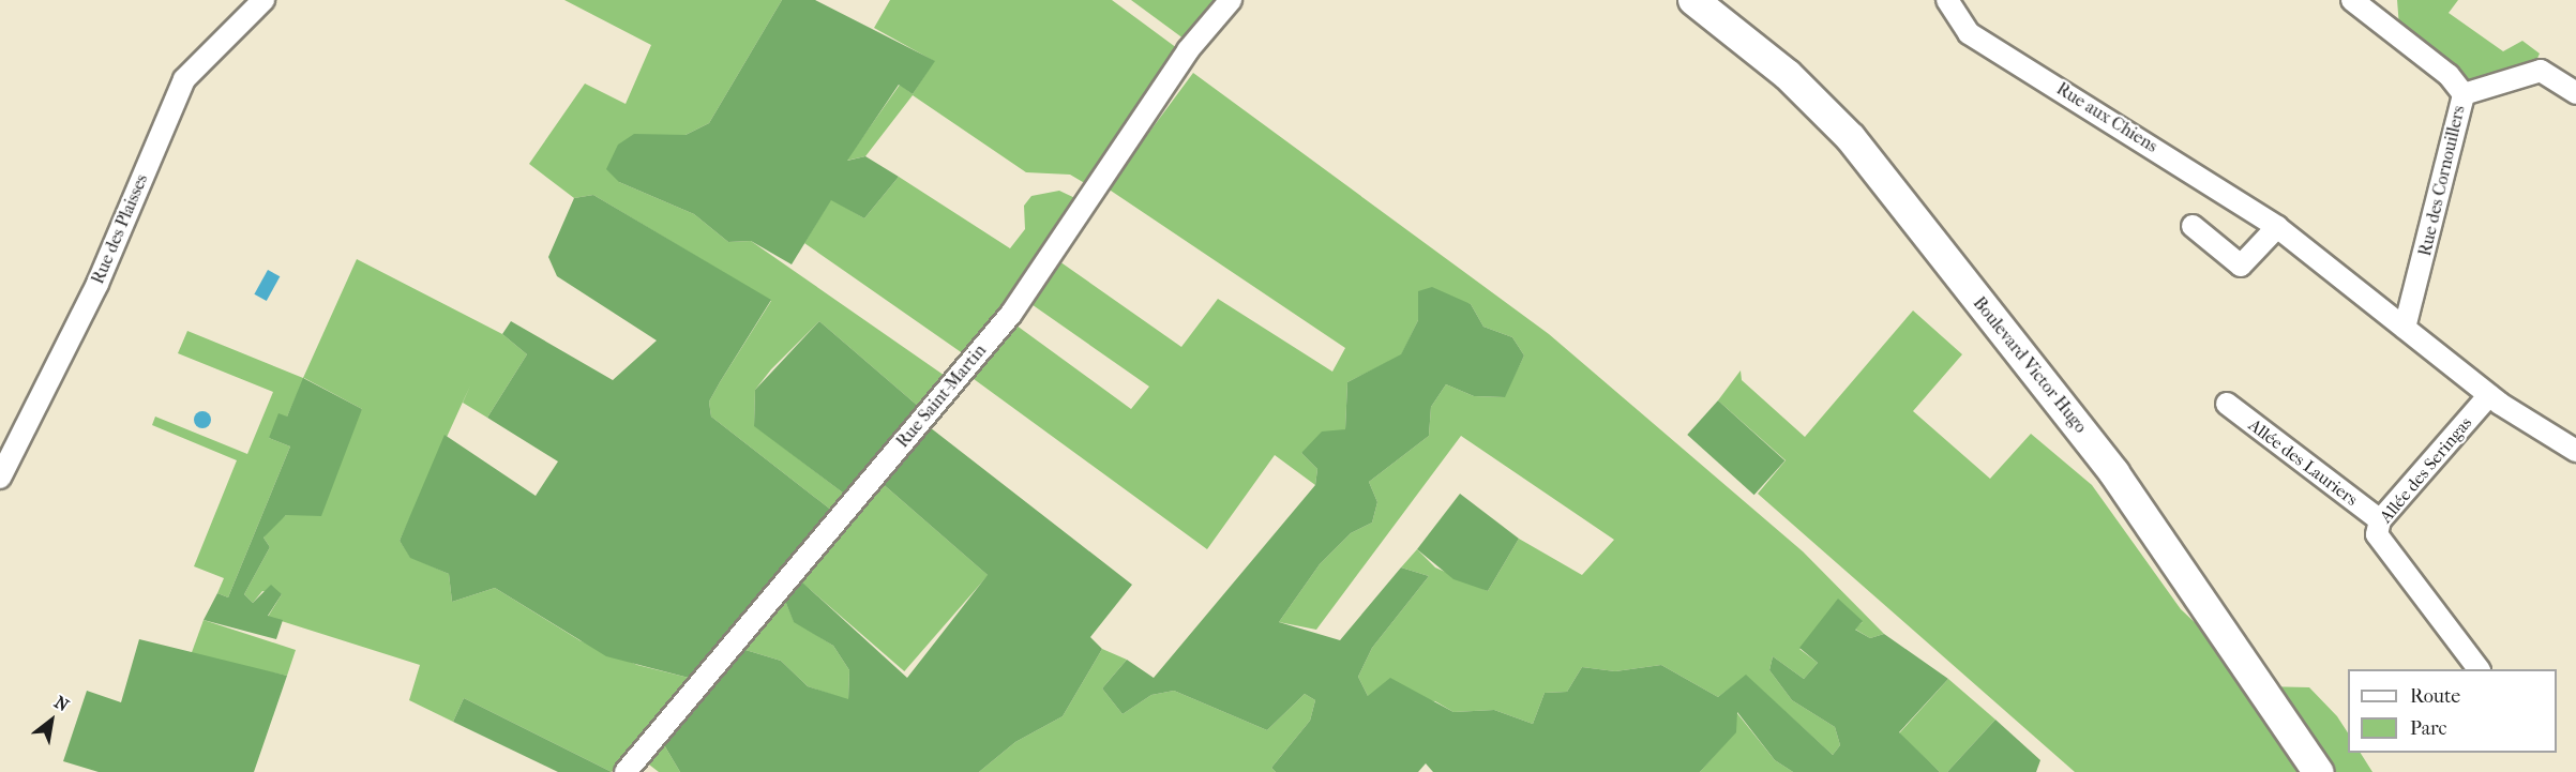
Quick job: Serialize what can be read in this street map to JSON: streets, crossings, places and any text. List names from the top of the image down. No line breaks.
{"streets":{"main road":["Boulevard Victor Hugo"],"street":["Rue aux Chiens","Rue des Cornouillers","Rue des Plaisses","Rue Saint-Martin","Allée des Lauriers","Allée des Seringas"]},"crossings":[["Rue aux Chiens","Rue des Cornouillers"],["Rue aux Chiens","Allée des Seringas"],["Allée des Lauriers","Allée des Seringas"]],"legend":["Route","Parc"],"north":"top right"}
